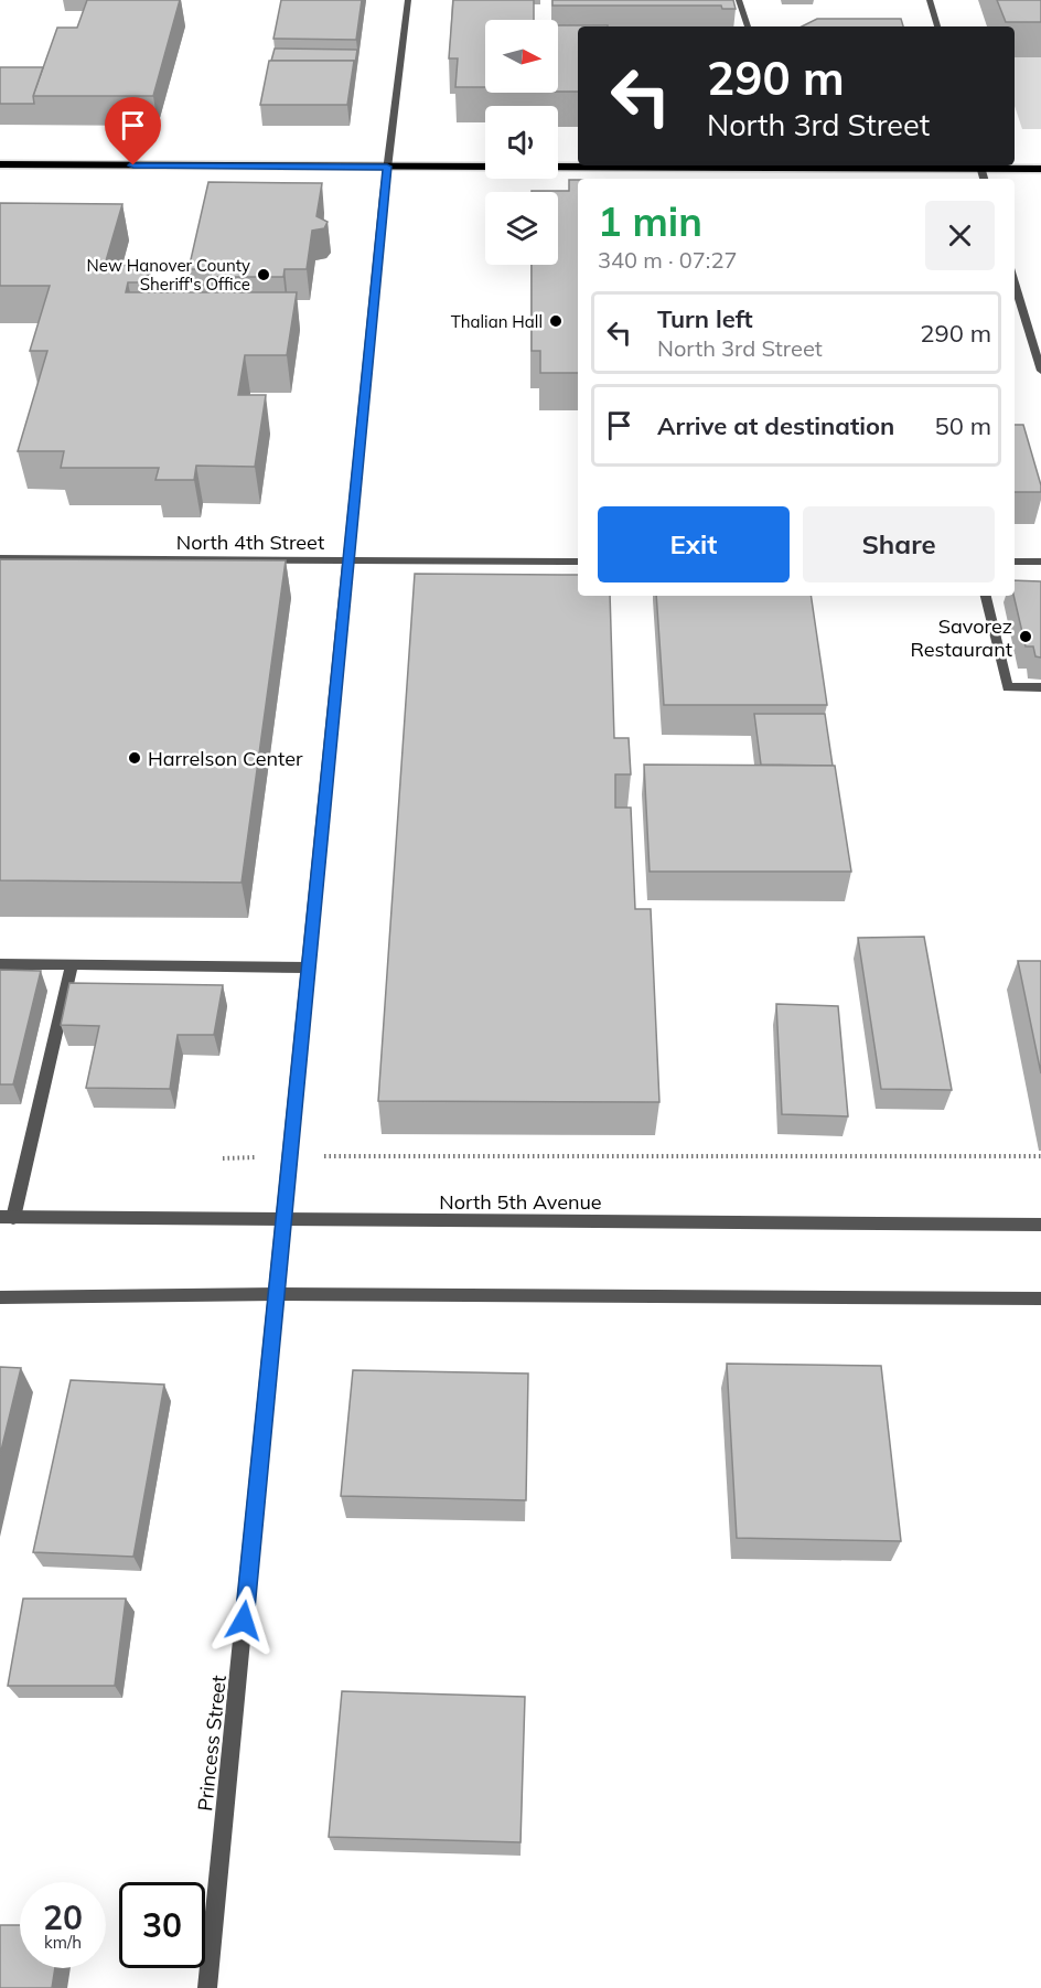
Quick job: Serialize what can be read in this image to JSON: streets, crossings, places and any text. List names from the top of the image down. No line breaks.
{"streets":{"street":["North 4th Street","North 5th Avenue","Princess Street"]},"crossings":[["North 4th Street","Princess Street"],["North 5th Avenue","Princess Street"]],"places":["New Hanover County Sheriff's Office","Thalian Hall","Savorez Restaurant","Harrelson Center"],"north":"right","page":{"turn":["290 m","North 3rd Street"],"heading":["1 min","340 m · 07:27"],"list":[{"name":"Turn left","note":"North 3rd Street","value":"290 m"},{"name":"Arrive at destination","value":"50 m"}],"buttons":["Exit","Share"],"speed":"20 km/h","limit":"30"}}
